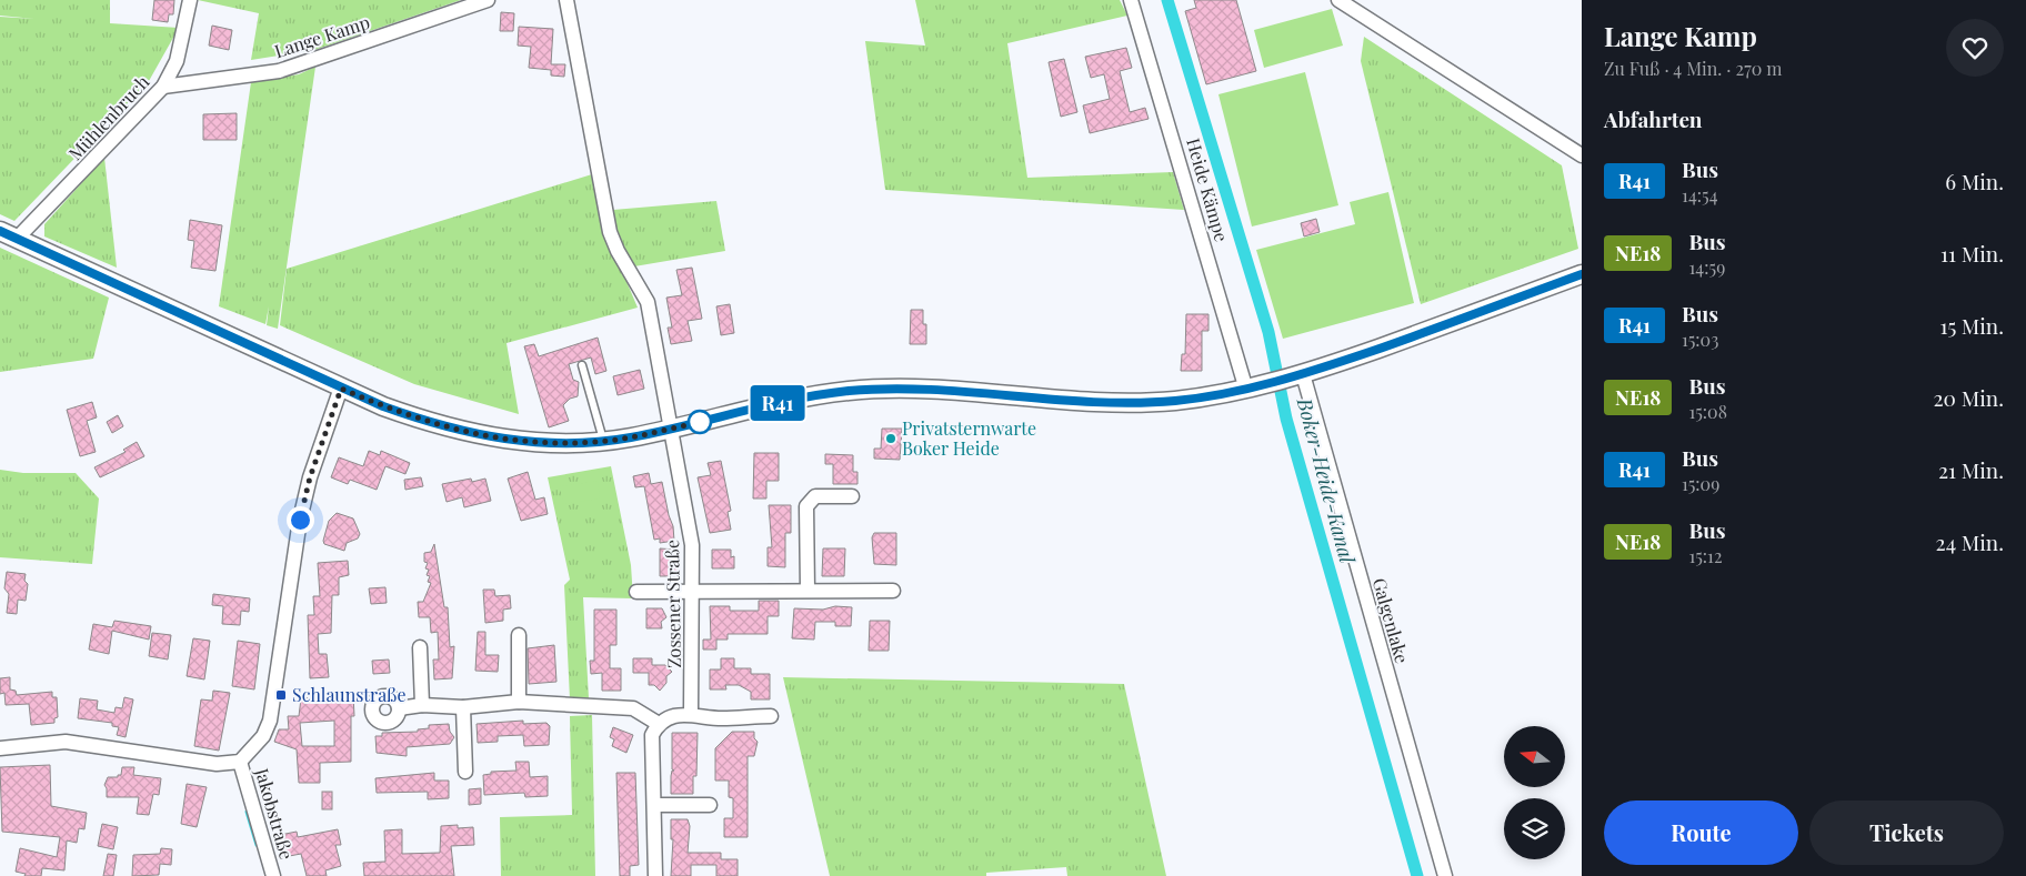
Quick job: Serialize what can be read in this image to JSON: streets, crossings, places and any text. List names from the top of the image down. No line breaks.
{"streets":{"street":["Lange Kamp","Mühlenbruch","Heide Kämpe","Zossener Straße","Galgenlake","Jakobstraße"]},"crossings":[["Lange Kamp","Mühlenbruch"]],"water":["Boker-Heide-Kanal"],"places":{"other":["Privatsternwarte Boker Heide"],"transit":["Schlaunstraße"]},"lines":["bus line R41"],"north":"left","page":{"on_map":"R41","heading":[["Lange Kamp","Zu Fuß · 4 Min. · 270 m"],"Abfahrten"],"list":[{"mark":"R41","name":"Bus","note":"14:54","value":"6 Min."},{"mark":"NE18","name":"Bus","note":"14:59","value":"11 Min."},{"mark":"R41","name":"Bus","note":"15:03","value":"15 Min."},{"mark":"NE18","name":"Bus","note":"15:08","value":"20 Min."},{"mark":"R41","name":"Bus","note":"15:09","value":"21 Min."},{"mark":"NE18","name":"Bus","note":"15:12","value":"24 Min."}],"buttons":["Route","Tickets"]}}
